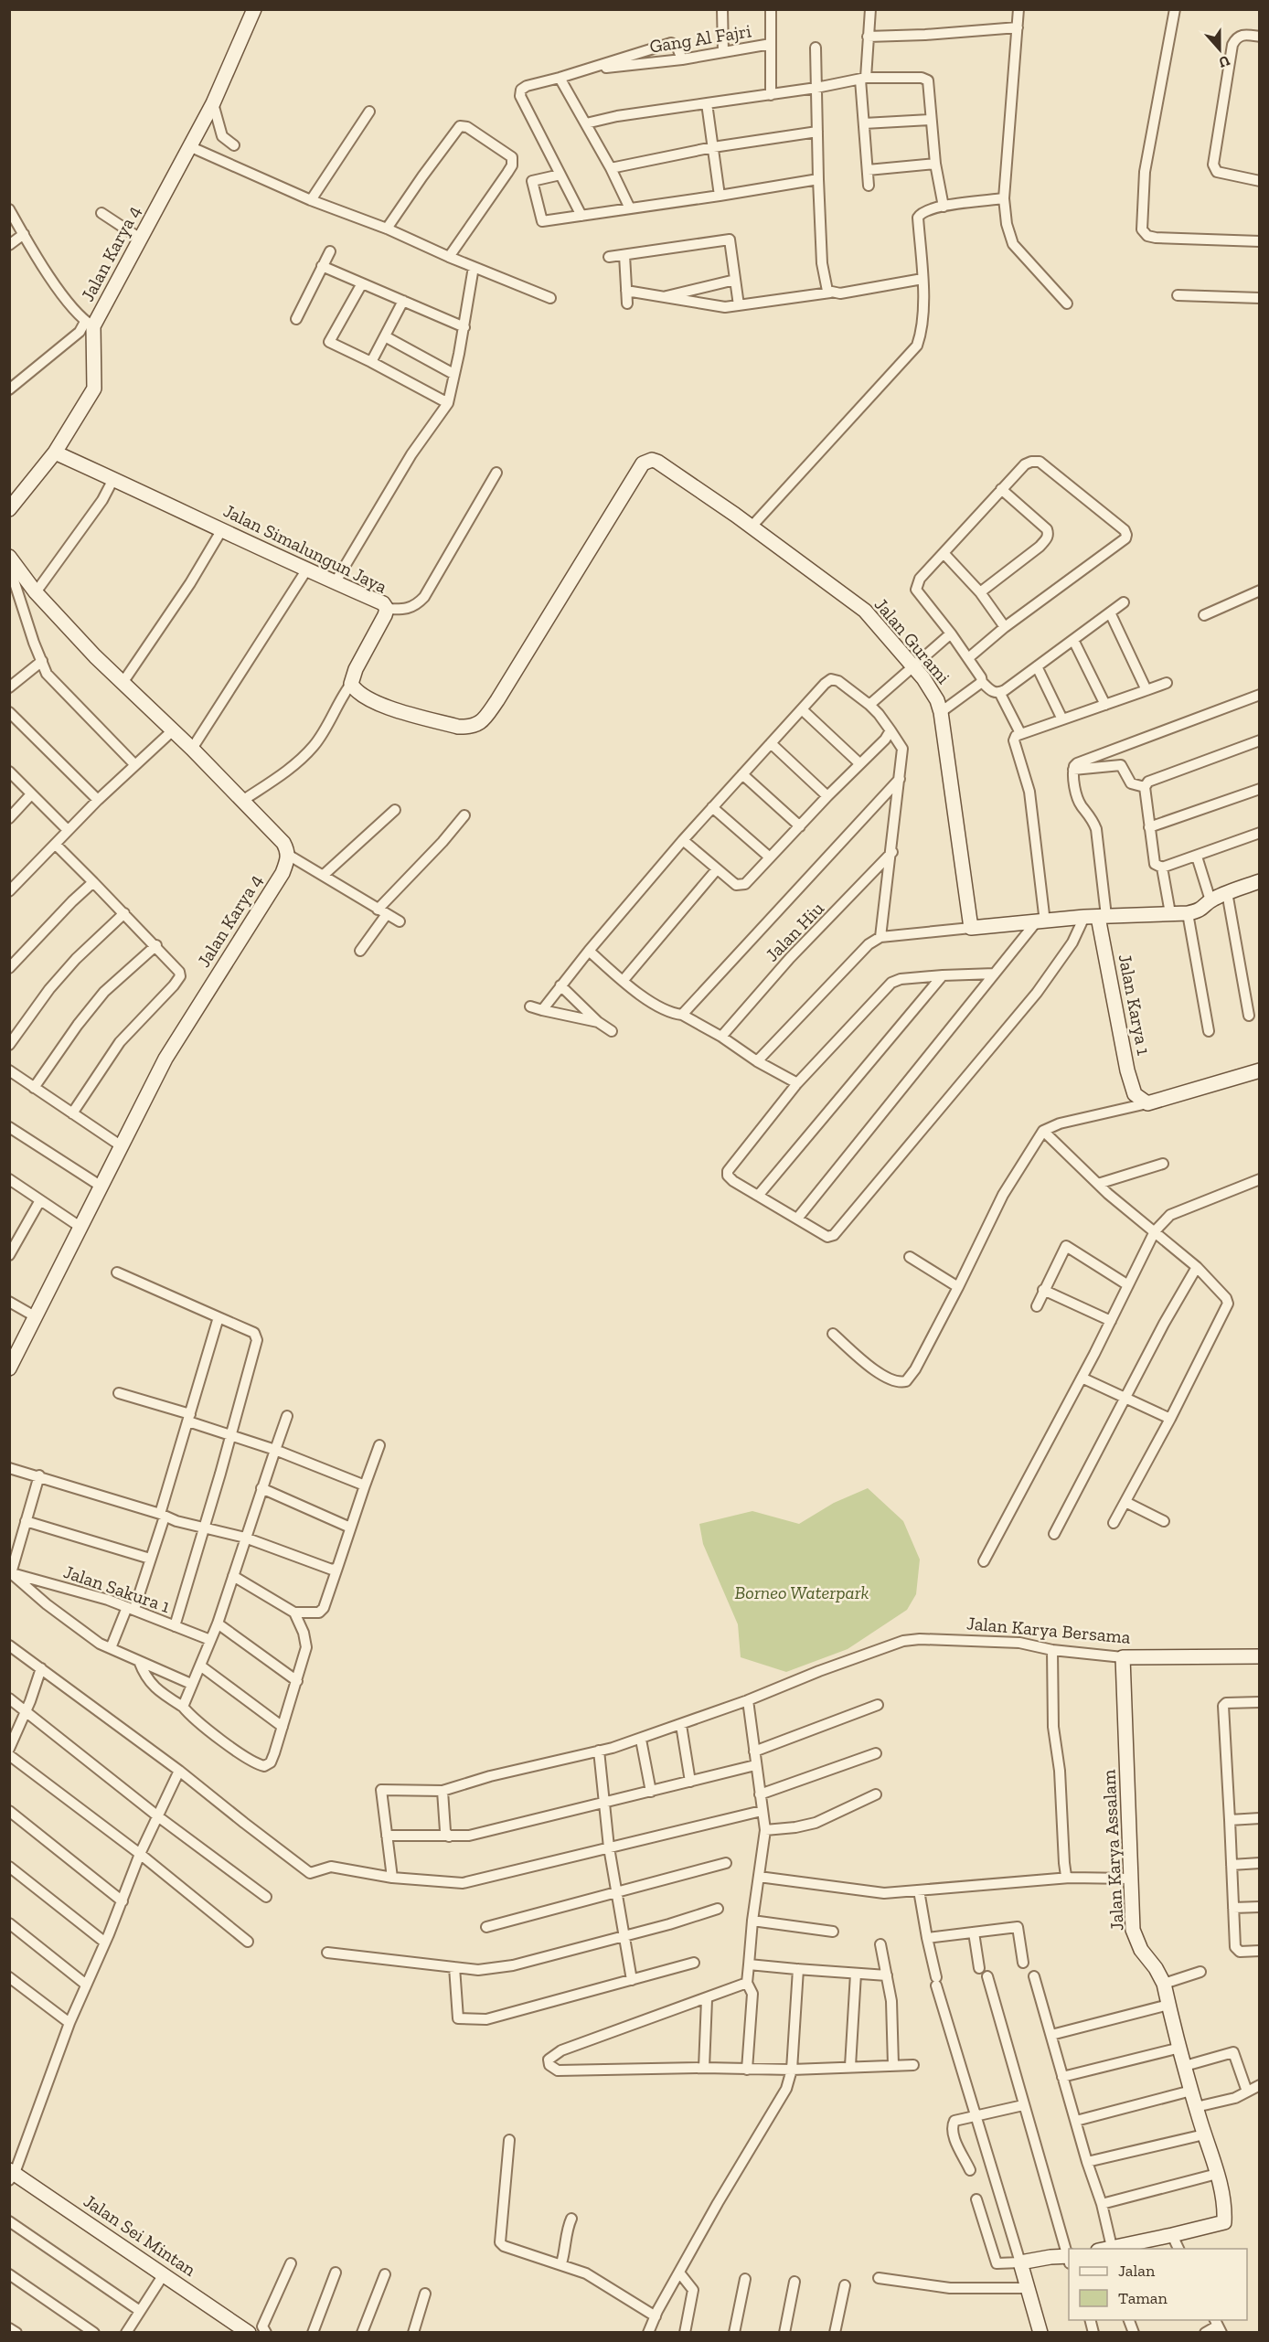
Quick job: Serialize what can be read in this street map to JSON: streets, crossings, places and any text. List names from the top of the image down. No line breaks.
{"streets":{"street":["Gang Al Fajri","Jalan Karya 4","Jalan Simalungun Jaya","Jalan Gurami","Jalan Hiu","Jalan Karya 1","Jalan Sakura 1","Jalan Karya Bersama","Jalan Karya Assalam","Jalan Sei Mintan"]},"crossings":[["Jalan Karya 4","Jalan Simalungun Jaya"],["Jalan Simalungun Jaya","Jalan Gurami"],["Jalan Karya Bersama","Jalan Karya Assalam"]],"parks":["Borneo Waterpark"],"legend":["Jalan","Taman"],"north":"bottom"}
